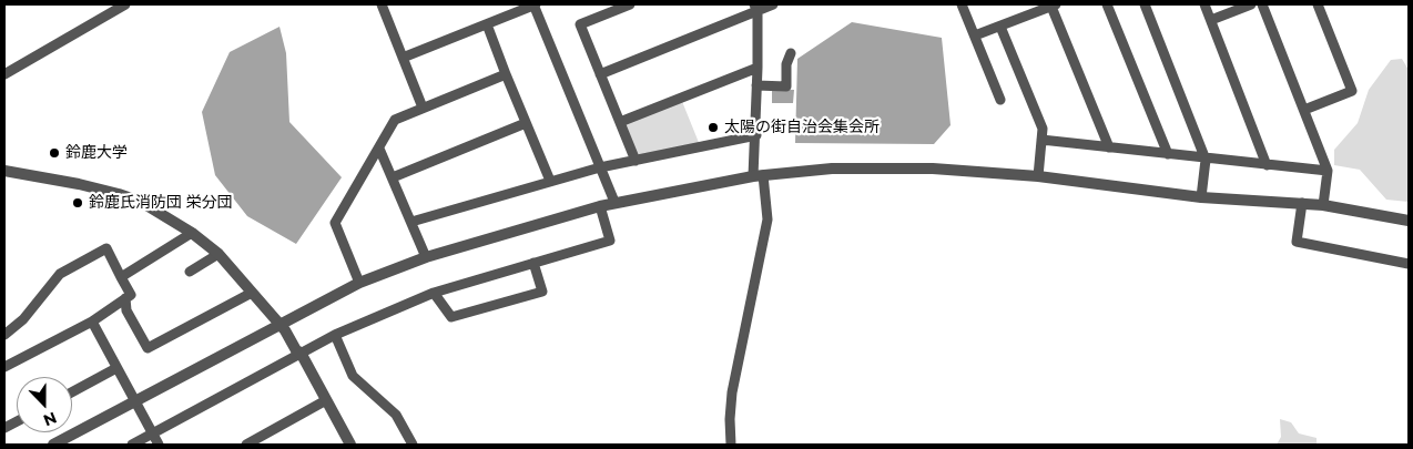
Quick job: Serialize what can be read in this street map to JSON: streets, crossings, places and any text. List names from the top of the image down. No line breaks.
{"places":["太陽の街自治会集会所","鈴鹿大学","鈴鹿氏消防団 栄分団"],"north":"bottom"}
